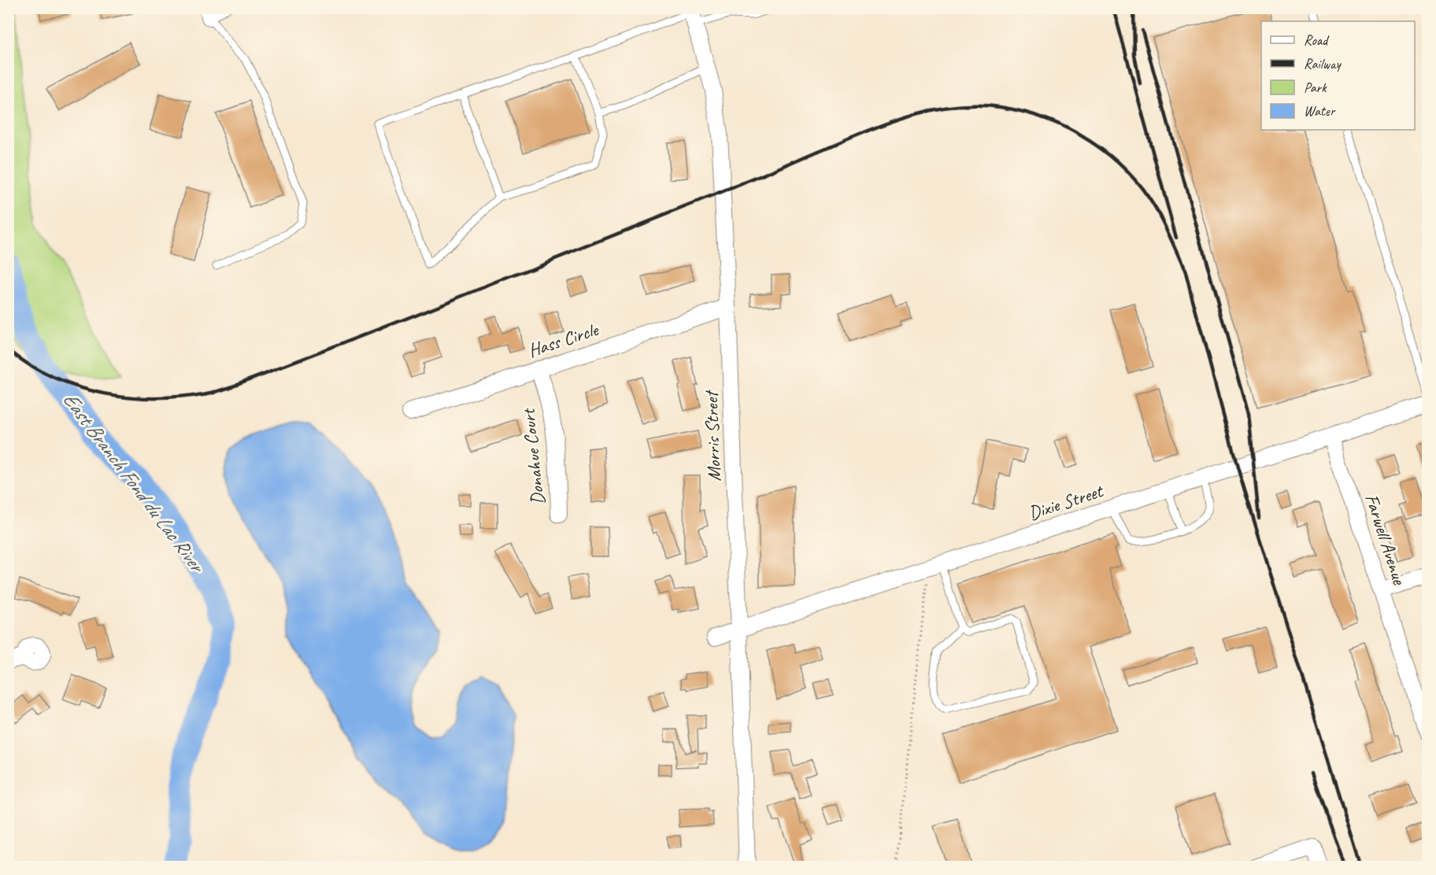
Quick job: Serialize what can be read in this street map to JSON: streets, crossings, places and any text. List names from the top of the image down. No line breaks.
{"streets":{"street":["Hass Circle","Morris Street","Donahue Court","Dixie Street","Farwell Avenue"]},"crossings":[["Hass Circle","Morris Street"],["Hass Circle","Donahue Court"],["Morris Street","Dixie Street"],["Dixie Street","Farwell Avenue"]],"water":["East Branch Fond du Lac River"],"legend":["Road","Railway","Park","Water"]}
